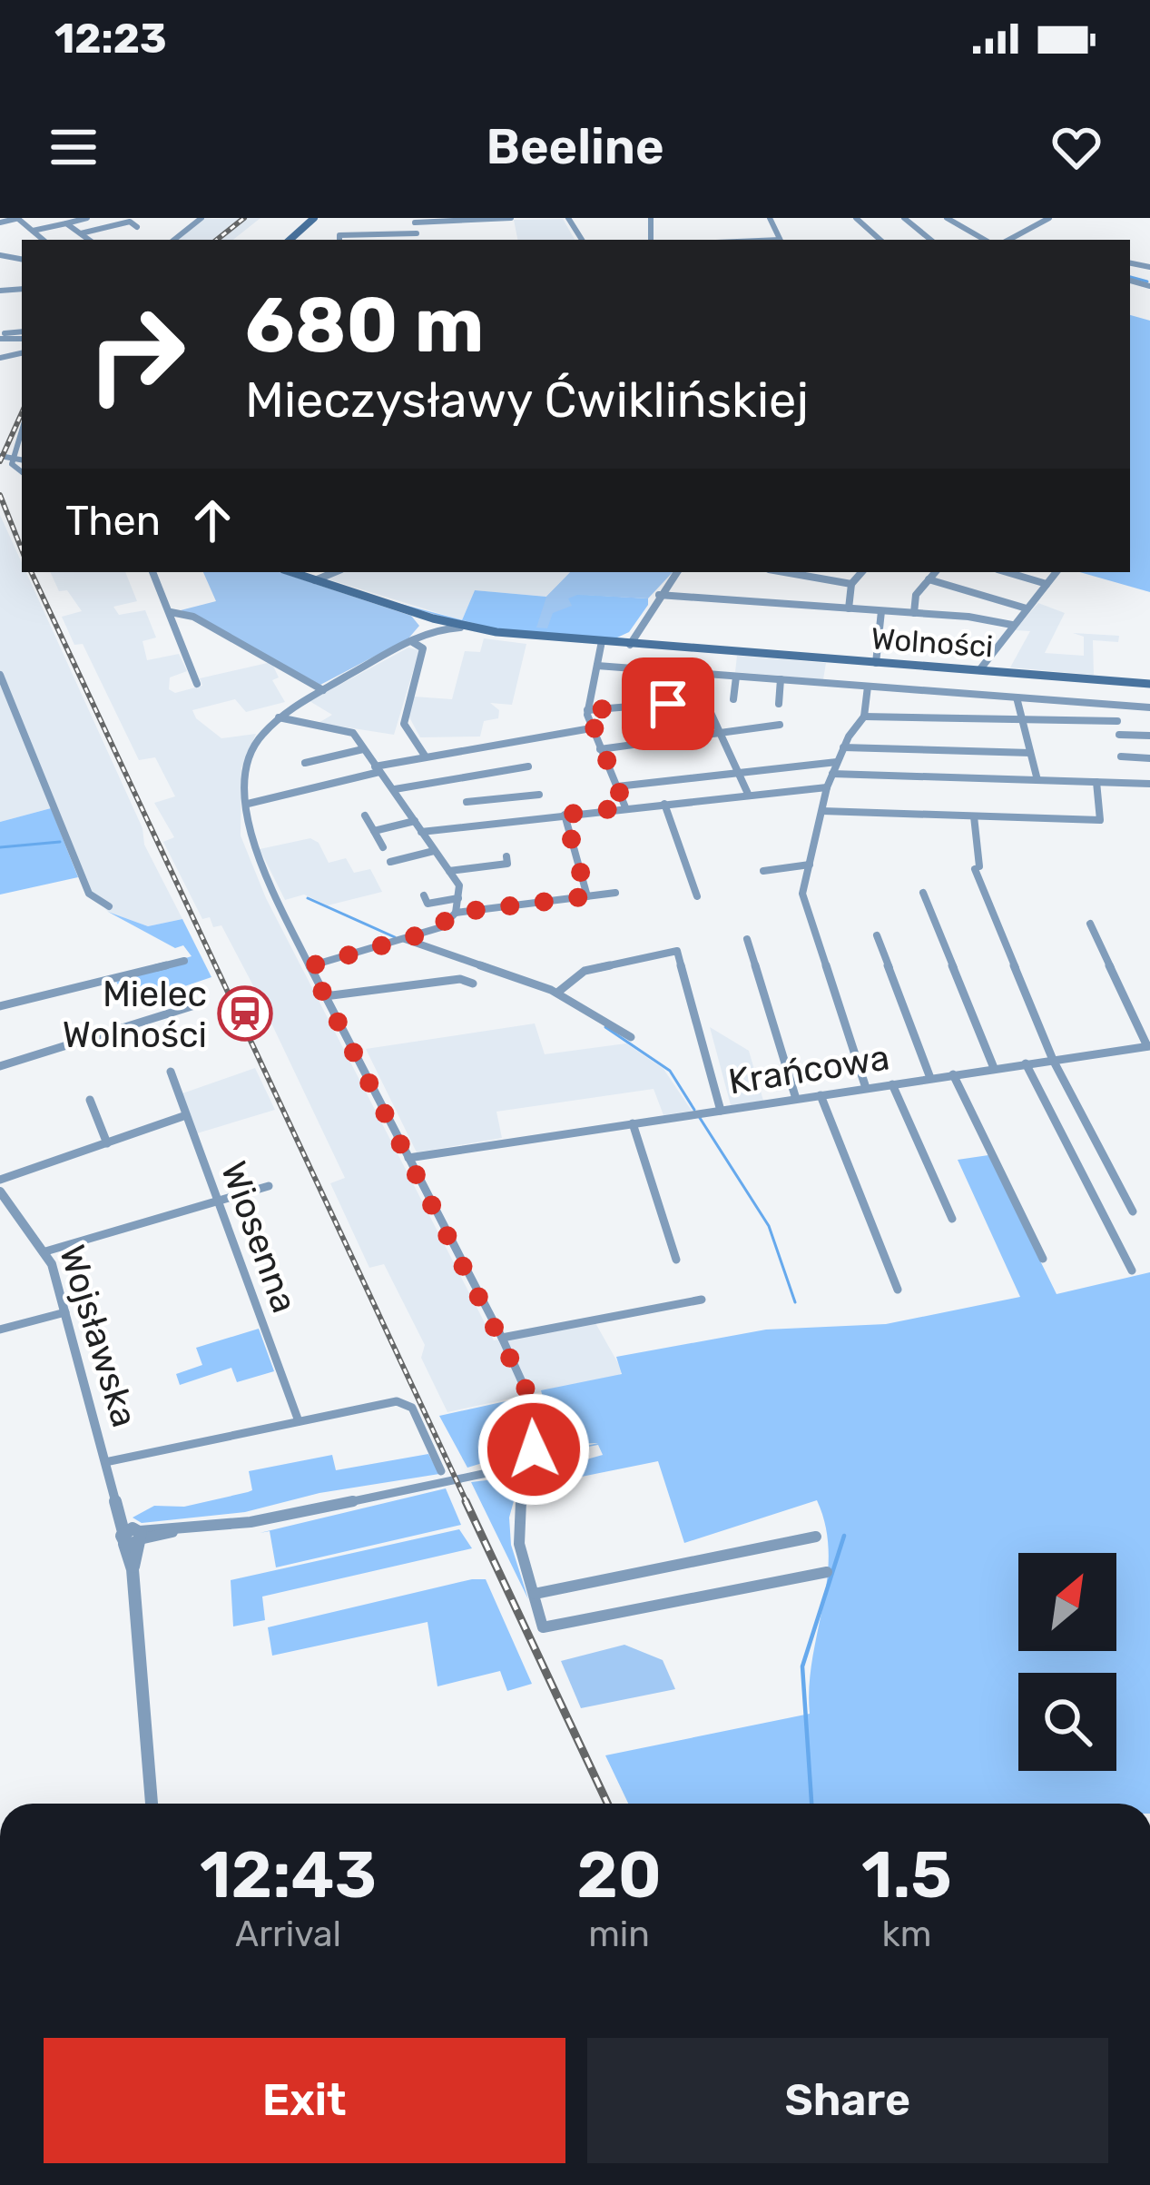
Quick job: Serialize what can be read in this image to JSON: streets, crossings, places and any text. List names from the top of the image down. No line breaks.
{"streets":{"main road":["Wolności"],"street":["Krańcowa","Wiosenna","Wojsławska"]},"places":{"station":["Mielec Wolności"]},"north":"top right","page":{"status":"12:23","header":"Beeline","turn":["680 m","Mieczysławy Ćwiklińskiej"],"then":"Then","eta":["12:43","Arrival","20","min","1.5","km"],"buttons":["Exit","Share"]}}
